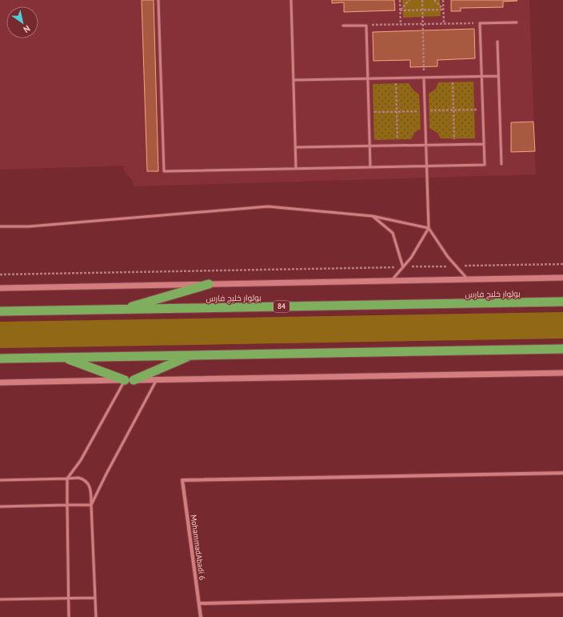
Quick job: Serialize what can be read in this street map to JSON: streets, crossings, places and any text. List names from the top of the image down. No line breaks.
{"streets":{"highway":["بولوار خلیج فارس","84"],"street":["MohammadAbadi 6"]},"north":"bottom right"}
